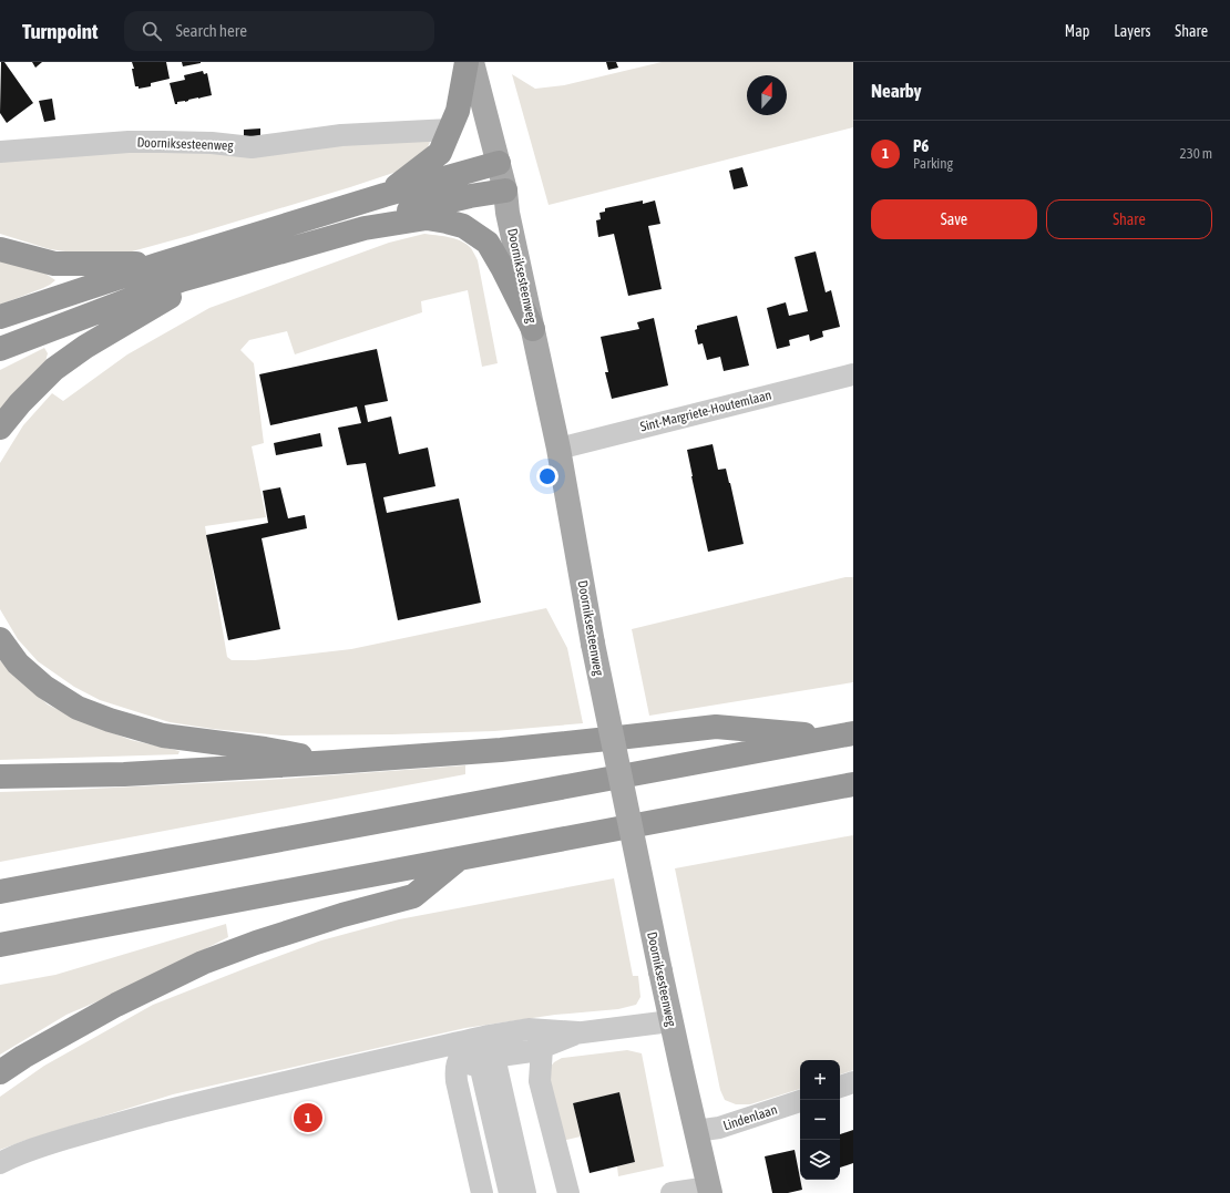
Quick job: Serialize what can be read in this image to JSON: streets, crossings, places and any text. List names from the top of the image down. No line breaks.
{"streets":{"main road":["Doorniksesteenweg"],"street":["Sint-Margriete-Houtemlaan","Lindenlaan"]},"crossings":[["Doorniksesteenweg","Sint-Margriete-Houtemlaan"],["Doorniksesteenweg","Lindenlaan"]],"north":"top","page":{"header":"Turnpoint","search":"Search here","nav":["Map","Layers","Share"],"heading":"Nearby","list":[{"mark":"1","name":"P6","note":"Parking","value":"230 m"}],"buttons":["Save","Share"],"map_buttons":["+","−"],"pins":"1"}}
